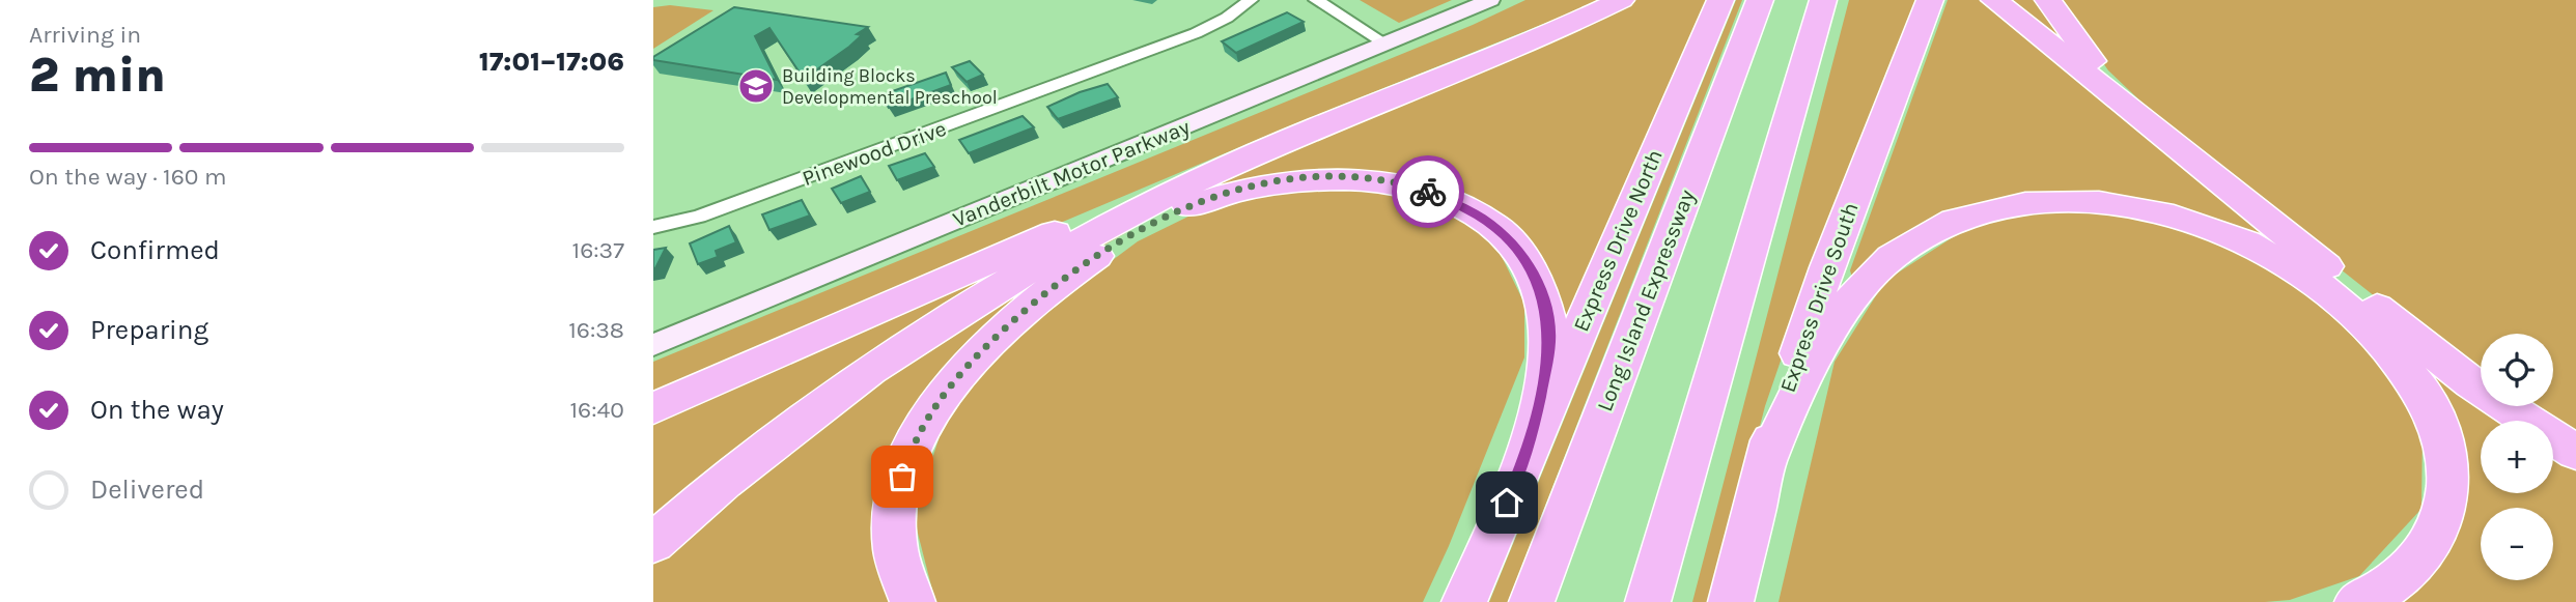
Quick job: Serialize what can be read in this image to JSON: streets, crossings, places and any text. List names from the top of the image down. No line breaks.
{"streets":{"highway":["Express Drive North","Express Drive South","Long Island Expressway"],"main road":["Vanderbilt Motor Parkway"],"street":["Pinewood Drive"]},"places":{"school or university":["Building Blocks Developmental Preschool"]},"page":{"heading":["2 min","Arriving in","17:01–17:06"],"bar":"On the way · 160 m","list":[["Confirmed","16:37"],["Preparing","16:38"],["On the way","16:40"],"Delivered"],"map_buttons":["+","−"]}}
